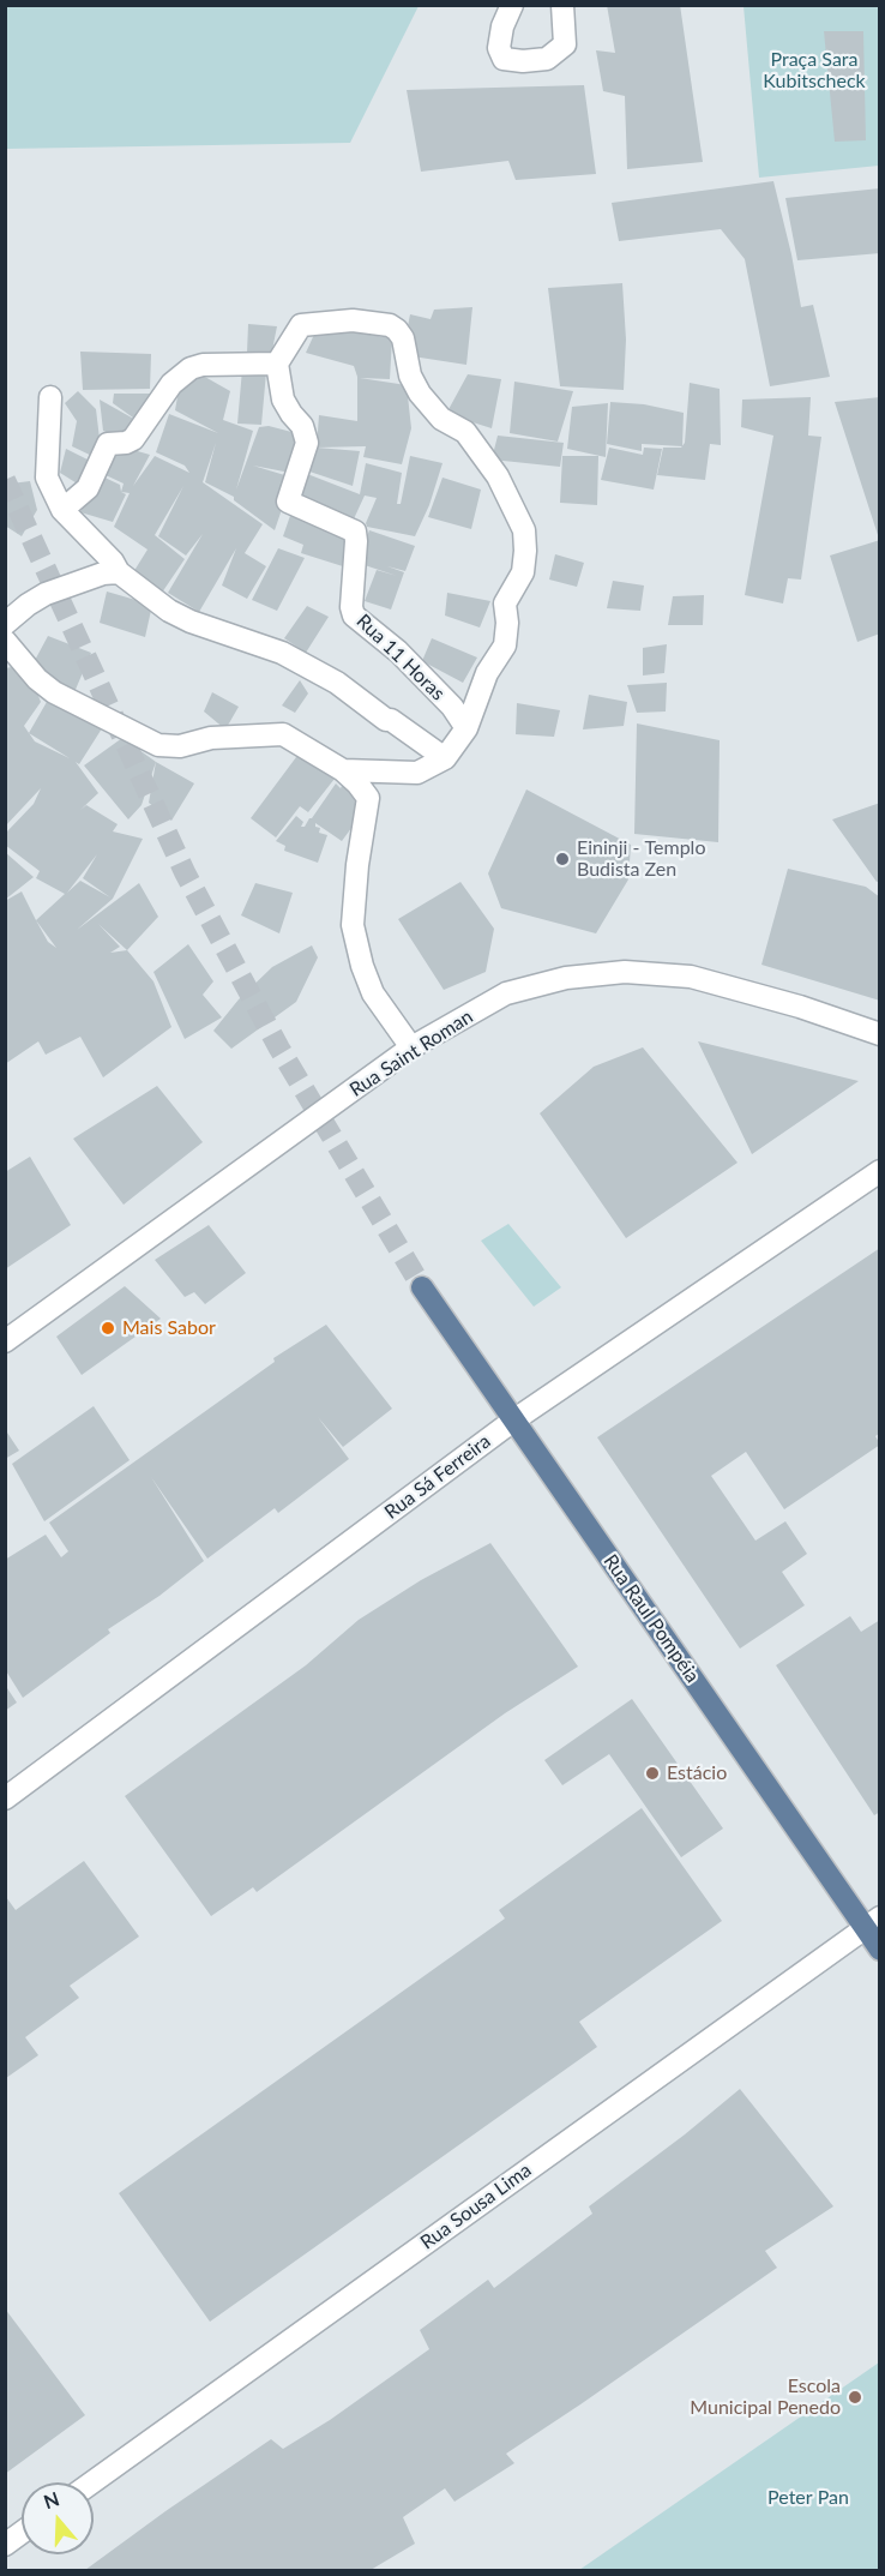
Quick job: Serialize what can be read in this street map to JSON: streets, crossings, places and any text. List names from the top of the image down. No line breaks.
{"streets":{"main road":["Rua Raul Pompéia"],"street":["Rua 11 Horas","Rua Saint Roman","Rua Sá Ferreira","Rua Sousa Lima"]},"crossings":[["Rua Sá Ferreira","Rua Raul Pompéia"],["Rua Raul Pompéia","Rua Sousa Lima"]],"parks":["Praça Sara Kubitscheck","Peter Pan"],"places":["Eininji - Templo Budista Zen","Mais Sabor","Estácio","Escola Municipal Penedo"],"north":"top"}
